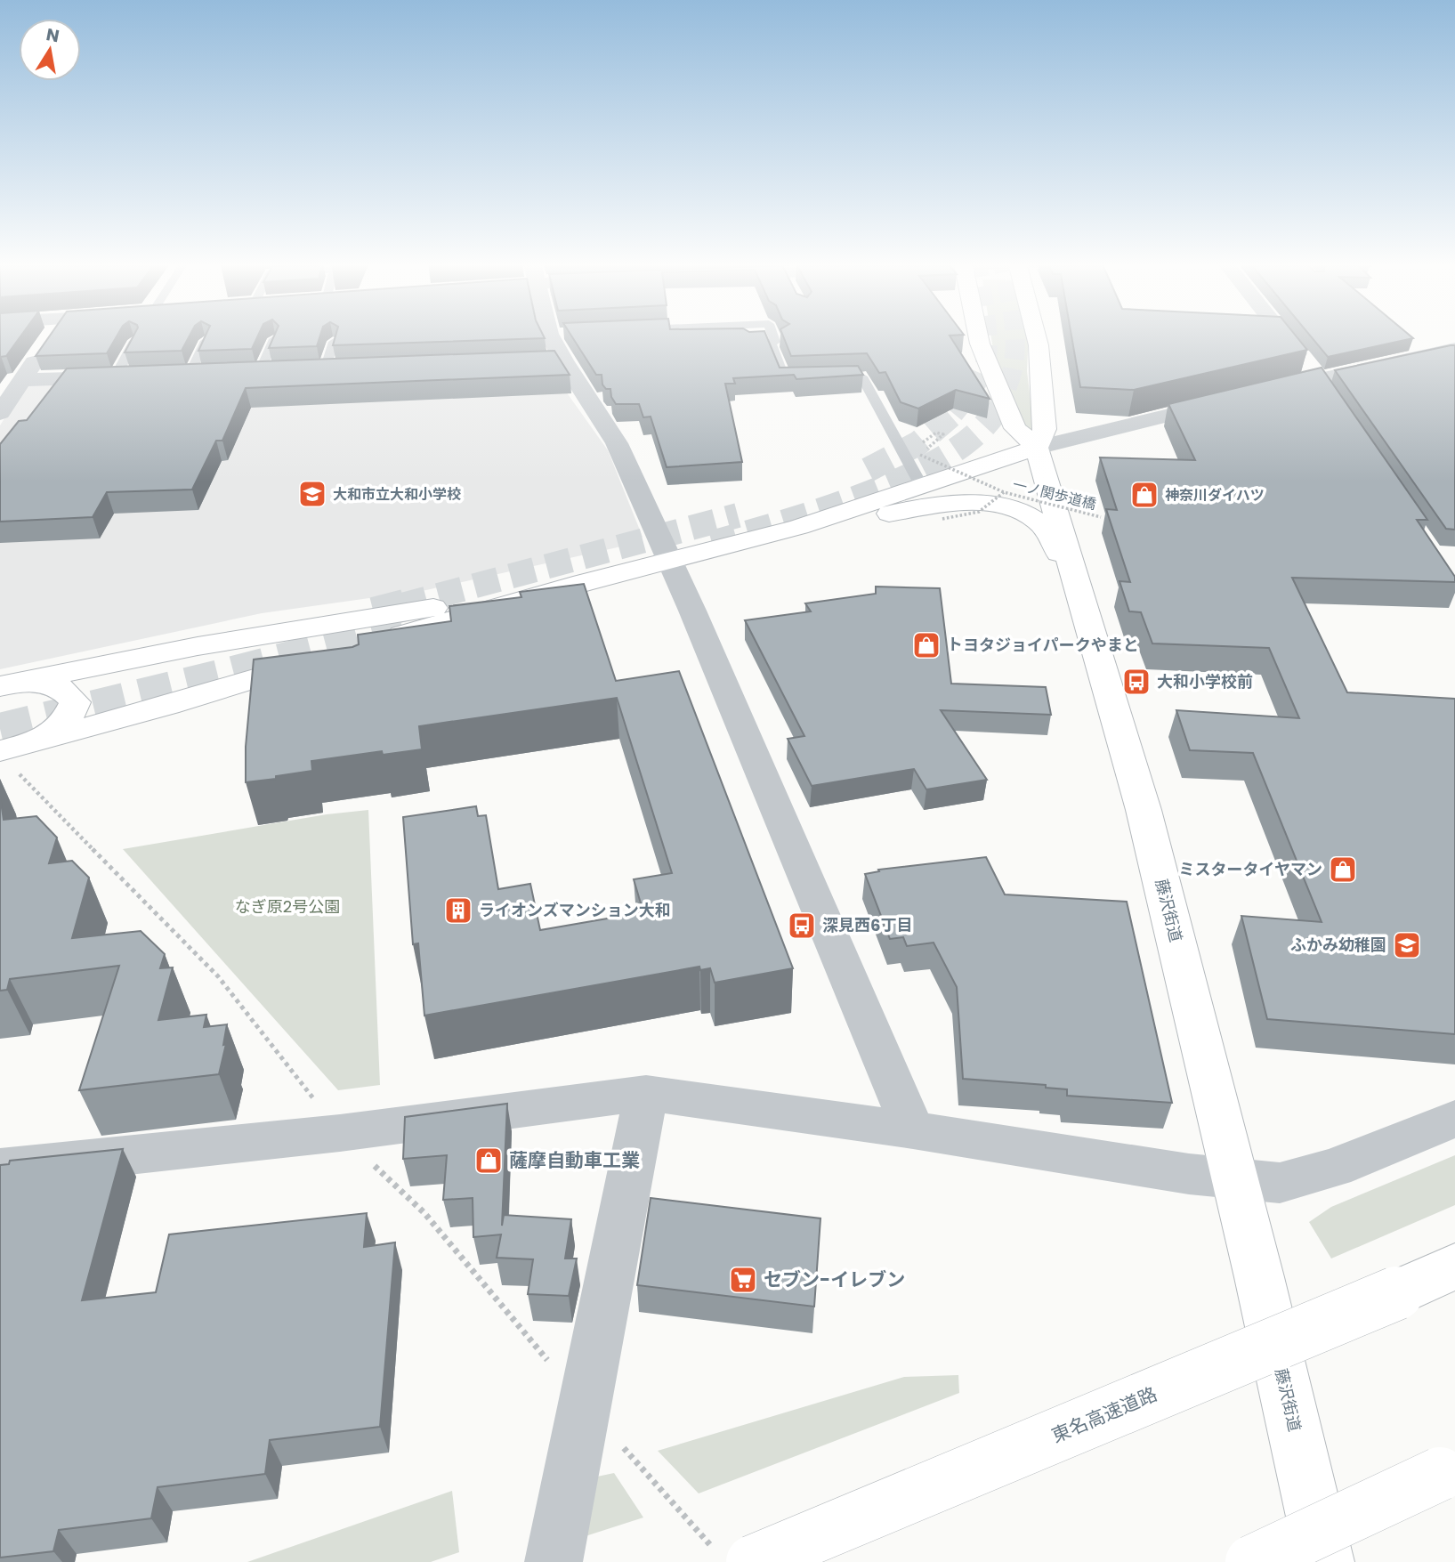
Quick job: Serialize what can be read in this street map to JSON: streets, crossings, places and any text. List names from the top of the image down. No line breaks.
{"streets":{"highway":["藤沢街道","東名高速道路"],"path":["一ノ関歩道橋"]},"parks":["なぎ原2号公園"],"places":{"school or university":["大和市立大和小学校","ふかみ幼稚園"],"shop":["神奈川ダイハツ","トヨタジョイパークやまと","ミスタータイヤマン","薩摩自動車工業"],"bus stop":["大和小学校前","深見西6丁目"],"building":["ライオンズマンション大和"],"supermarket":["セブン-イレブン"]},"north":"top"}
